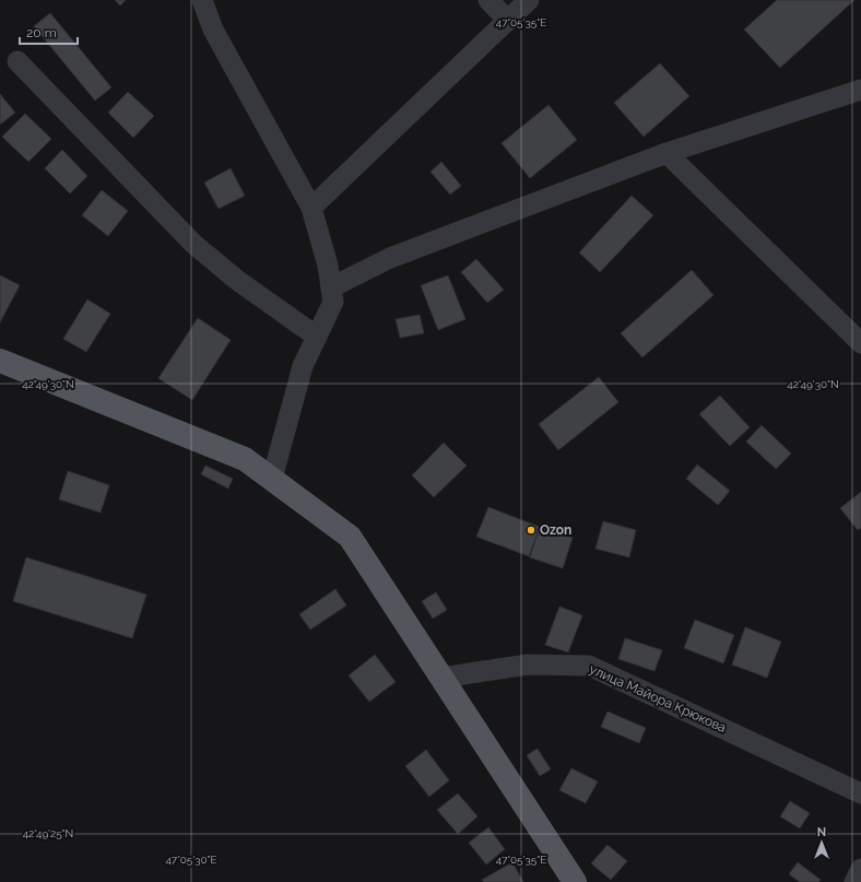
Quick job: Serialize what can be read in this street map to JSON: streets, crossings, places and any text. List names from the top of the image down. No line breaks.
{"streets":{"street":["улица Майора Крюкова"]},"places":["Ozon"],"scale_bar":"20 m","north":"top","coordinates":["47°05'35\"E","42°49'30\"N","42°49'25\"N","47°05'30\"E"]}
